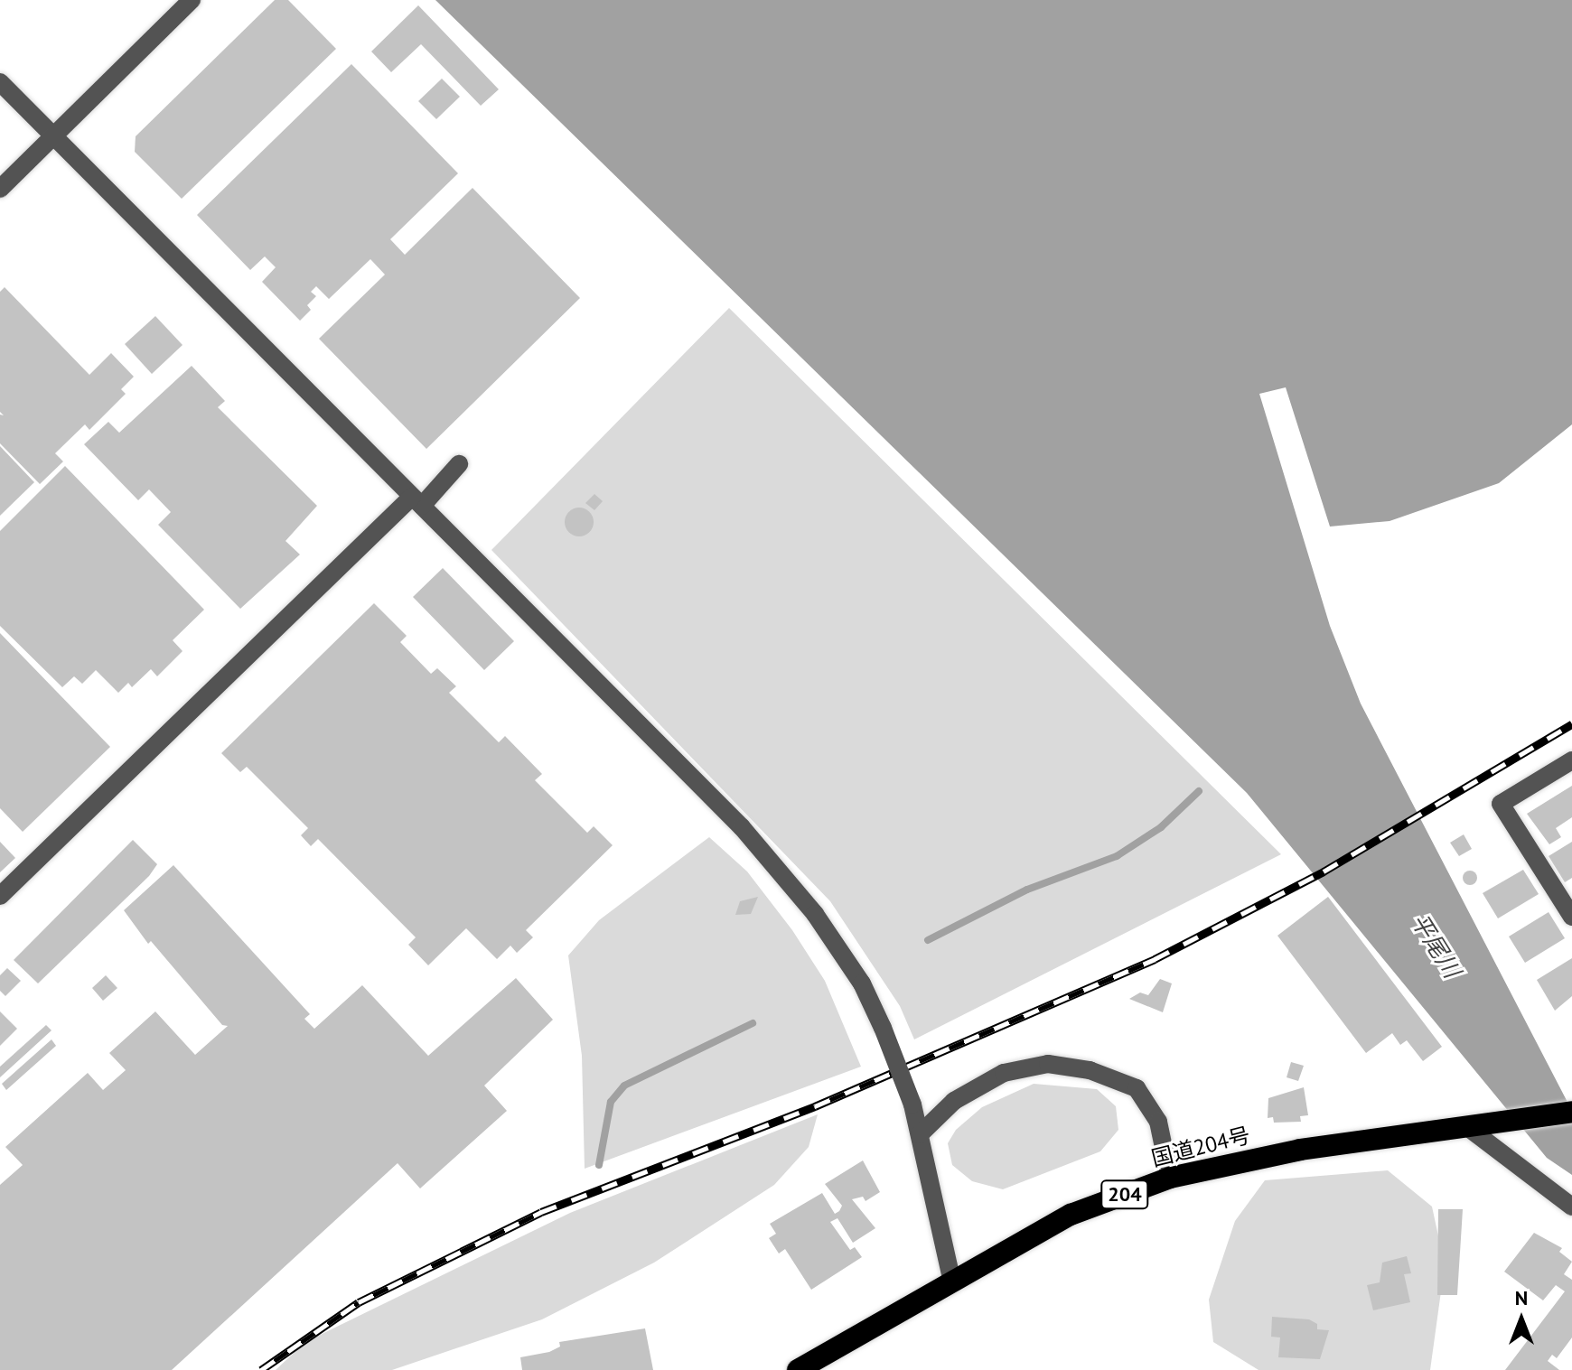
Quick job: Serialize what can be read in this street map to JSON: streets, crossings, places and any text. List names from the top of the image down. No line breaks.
{"streets":{"highway":["国道204号","204"]},"water":["平尾川"],"north":"top"}
